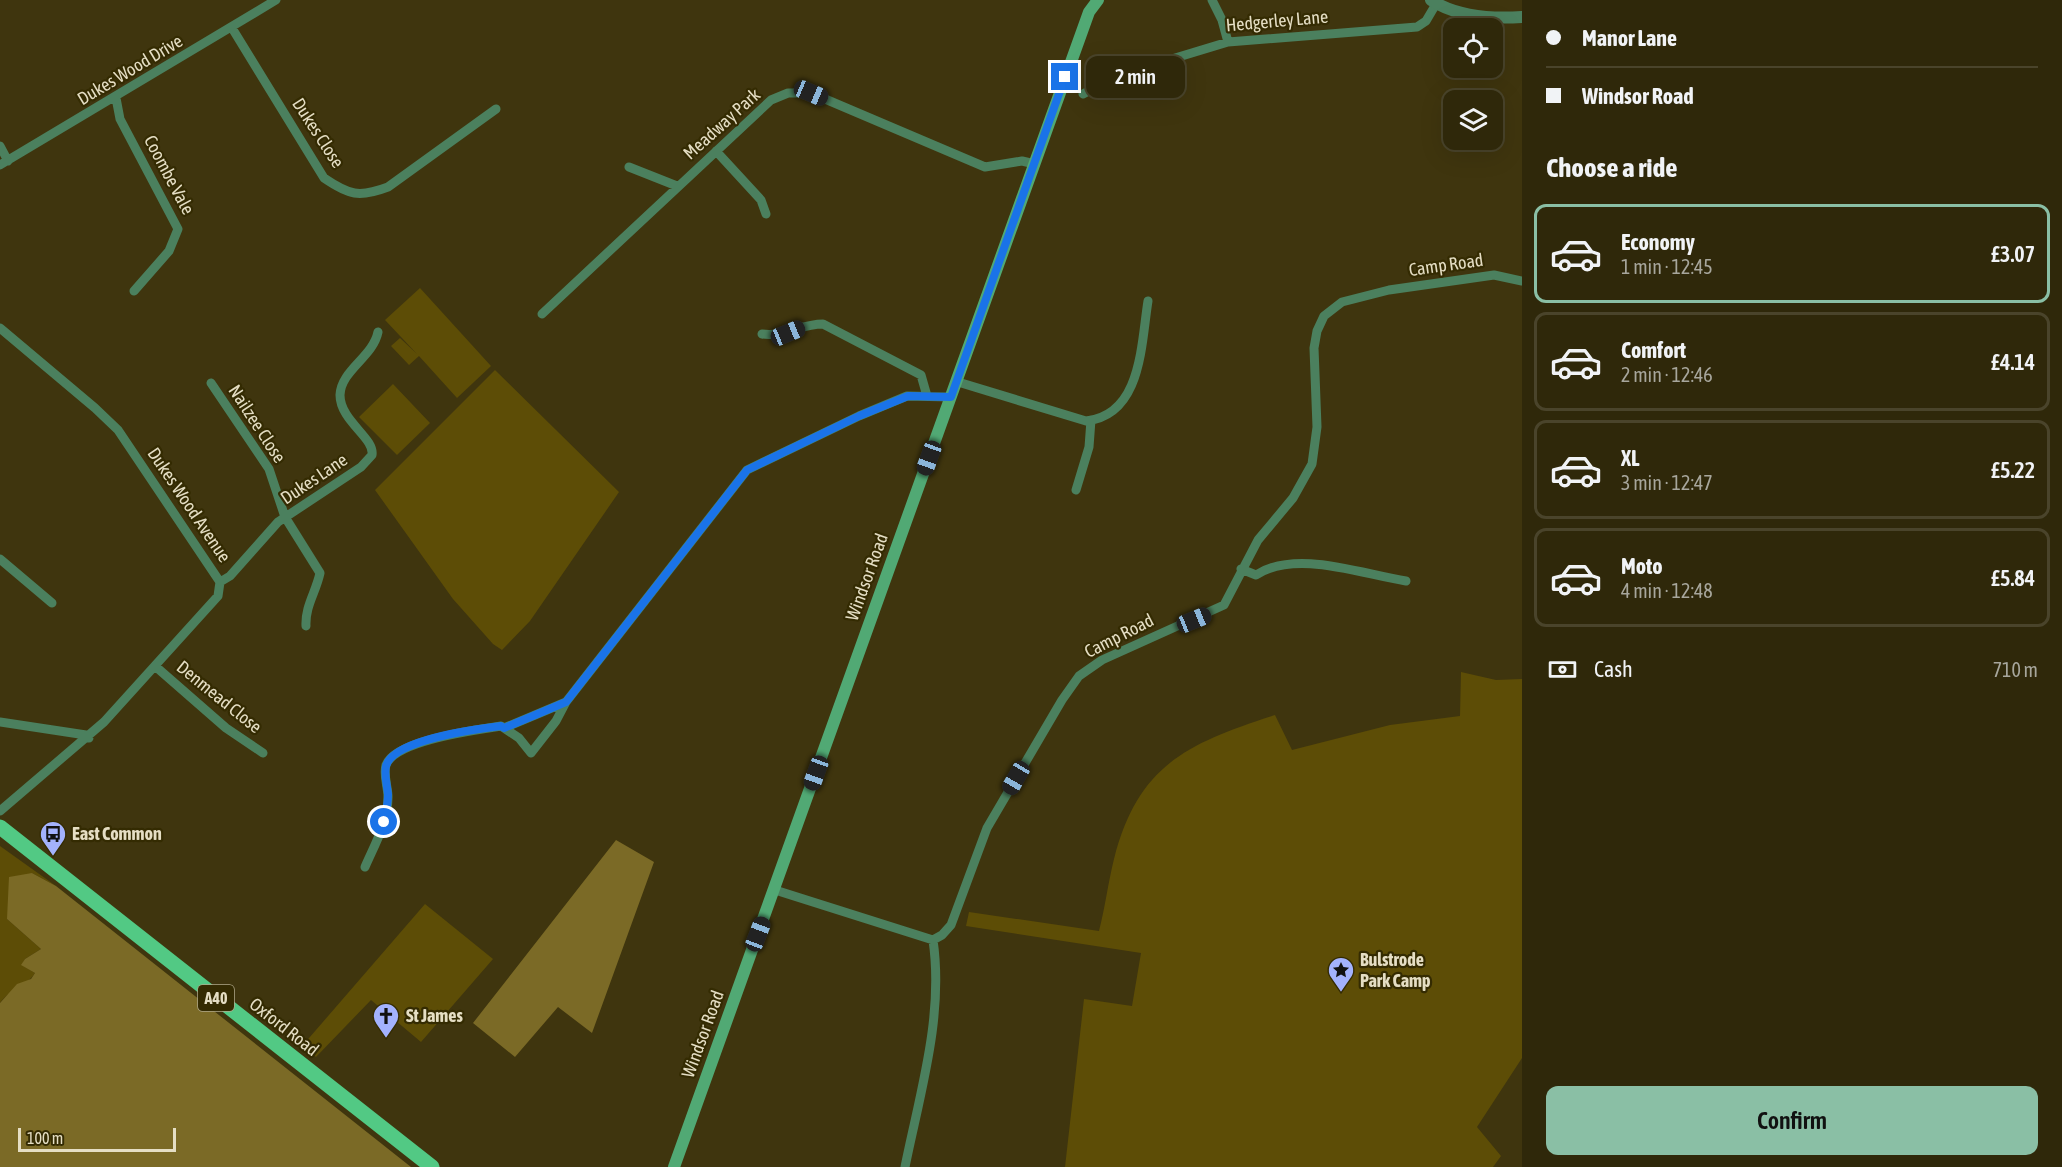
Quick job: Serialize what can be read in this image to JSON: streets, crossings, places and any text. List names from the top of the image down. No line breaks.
{"streets":{"main road":["Windsor Road","A40","Oxford Road"],"street":["Hedgerley Lane","Dukes Wood Drive","Meadway Park","Dukes Close","Coombe Vale","Camp Road","Nailzee Close","Dukes Lane","Dukes Wood Avenue","Denmead Close"]},"crossings":[["Dukes Wood Drive","Dukes Close"],["Dukes Wood Drive","Coombe Vale"],["Meadway Park","Windsor Road"],["Nailzee Close","Dukes Lane"],["Dukes Lane","Dukes Wood Avenue"],["Dukes Wood Avenue","Denmead Close"]],"places":{"bus stop":["East Common"],"place":["Bulstrode Park Camp"],"church":["St James"]},"scale_bar":"100 m","page":{"banner":["Manor Lane","Windsor Road"],"bubble":"2 min","heading":"Choose a ride","list":[{"name":"Economy","note":"1 min · 12:45","value":"£3.07"},{"name":"Comfort","note":"2 min · 12:46","value":"£4.14"},{"name":"XL","note":"3 min · 12:47","value":"£5.22"},{"name":"Moto","note":"4 min · 12:48","value":"£5.84"}],"pay":["Cash","710 m"],"buttons":"Confirm","scale":"100 m"}}
